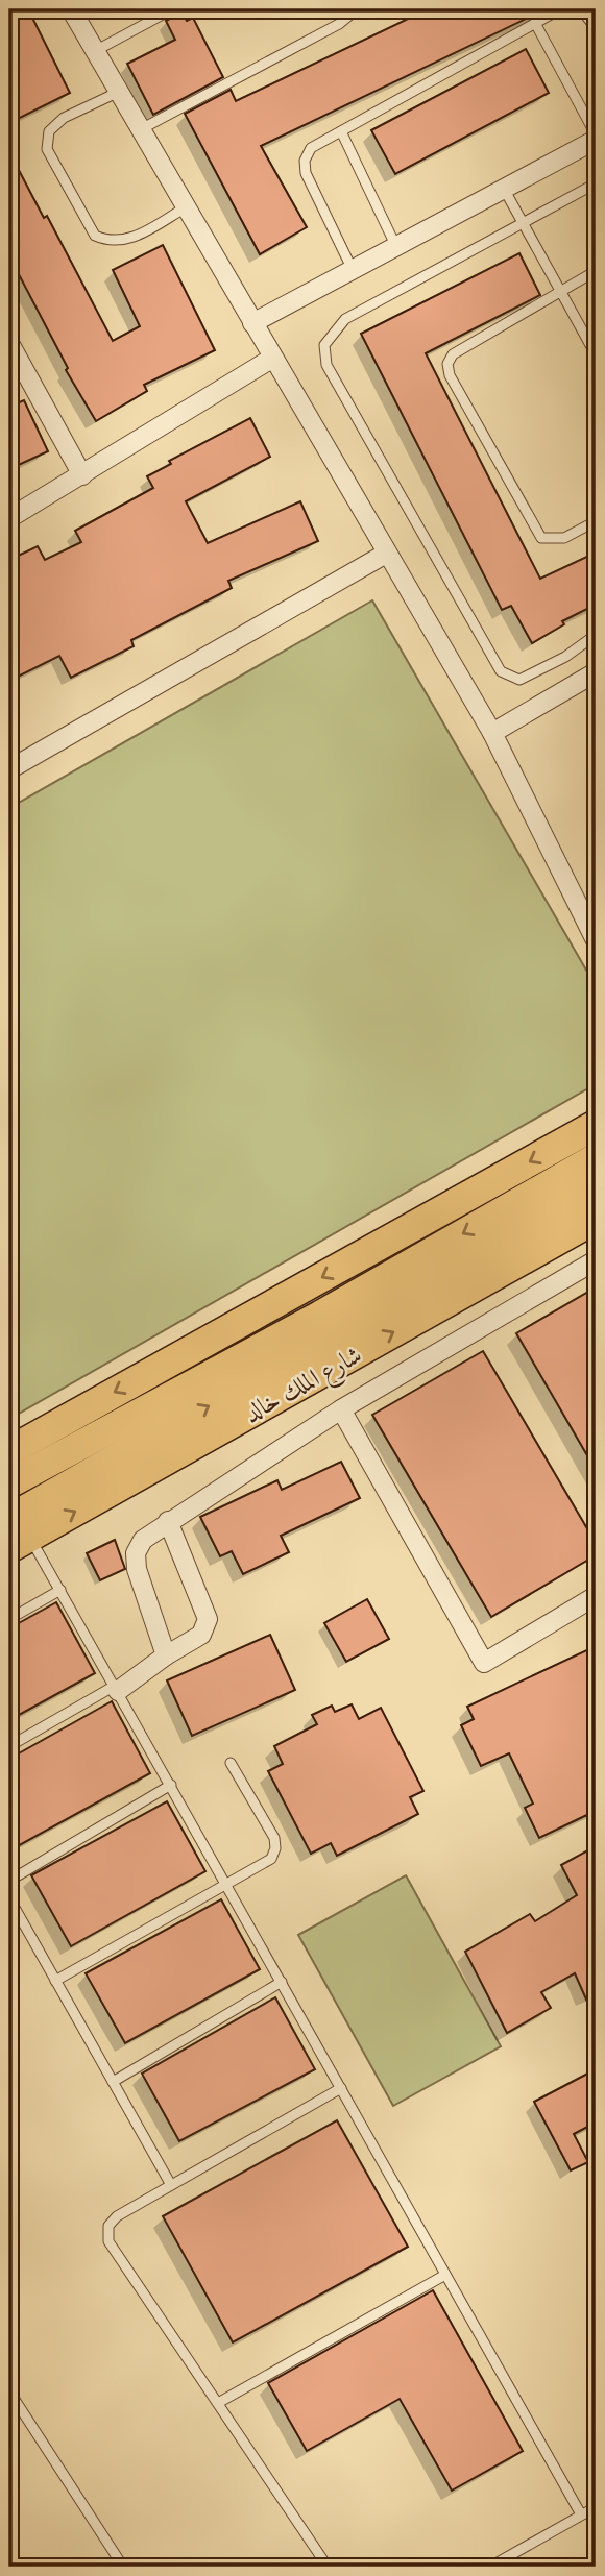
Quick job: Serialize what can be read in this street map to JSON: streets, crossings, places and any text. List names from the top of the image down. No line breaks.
{"streets":{"main road":["شارع الملك خالد"]}}
